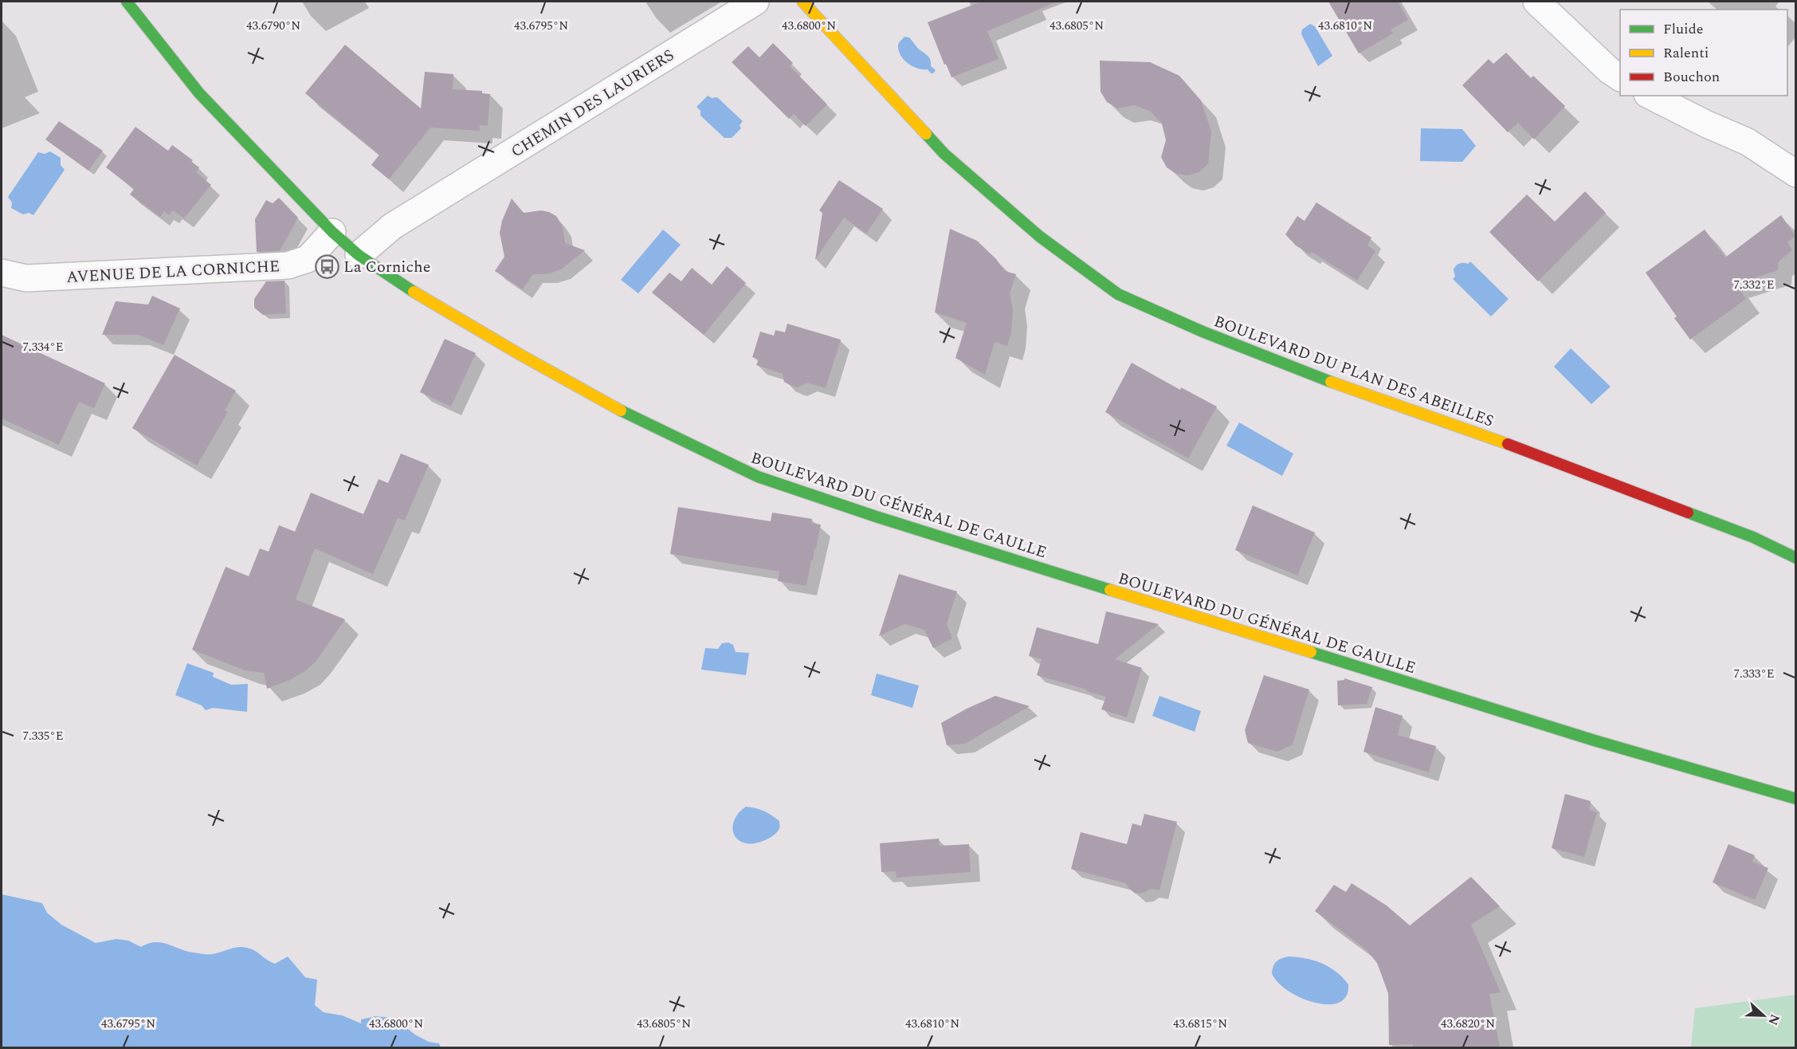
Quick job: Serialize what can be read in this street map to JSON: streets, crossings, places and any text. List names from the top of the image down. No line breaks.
{"streets":{"street":["CHEMIN DES LAURIERS","AVENUE DE LA CORNICHE","BOULEVARD DU PLAN DES ABEILLES","BOULEVARD DU GÉNÉRAL DE GAULLE"]},"crossings":[["CHEMIN DES LAURIERS","BOULEVARD DU GÉNÉRAL DE GAULLE"],["AVENUE DE LA CORNICHE","BOULEVARD DU GÉNÉRAL DE GAULLE"]],"places":{"bus stop":["La Corniche"]},"legend":["Fluide","Ralenti","Bouchon"],"north":"right","coordinates":["43.6790°N","43.6795°N","43.6800°N","43.6805°N","43.6810°N","7.332°E","7.334°E","7.333°E","7.335°E","43.6815°N","43.6820°N"]}
